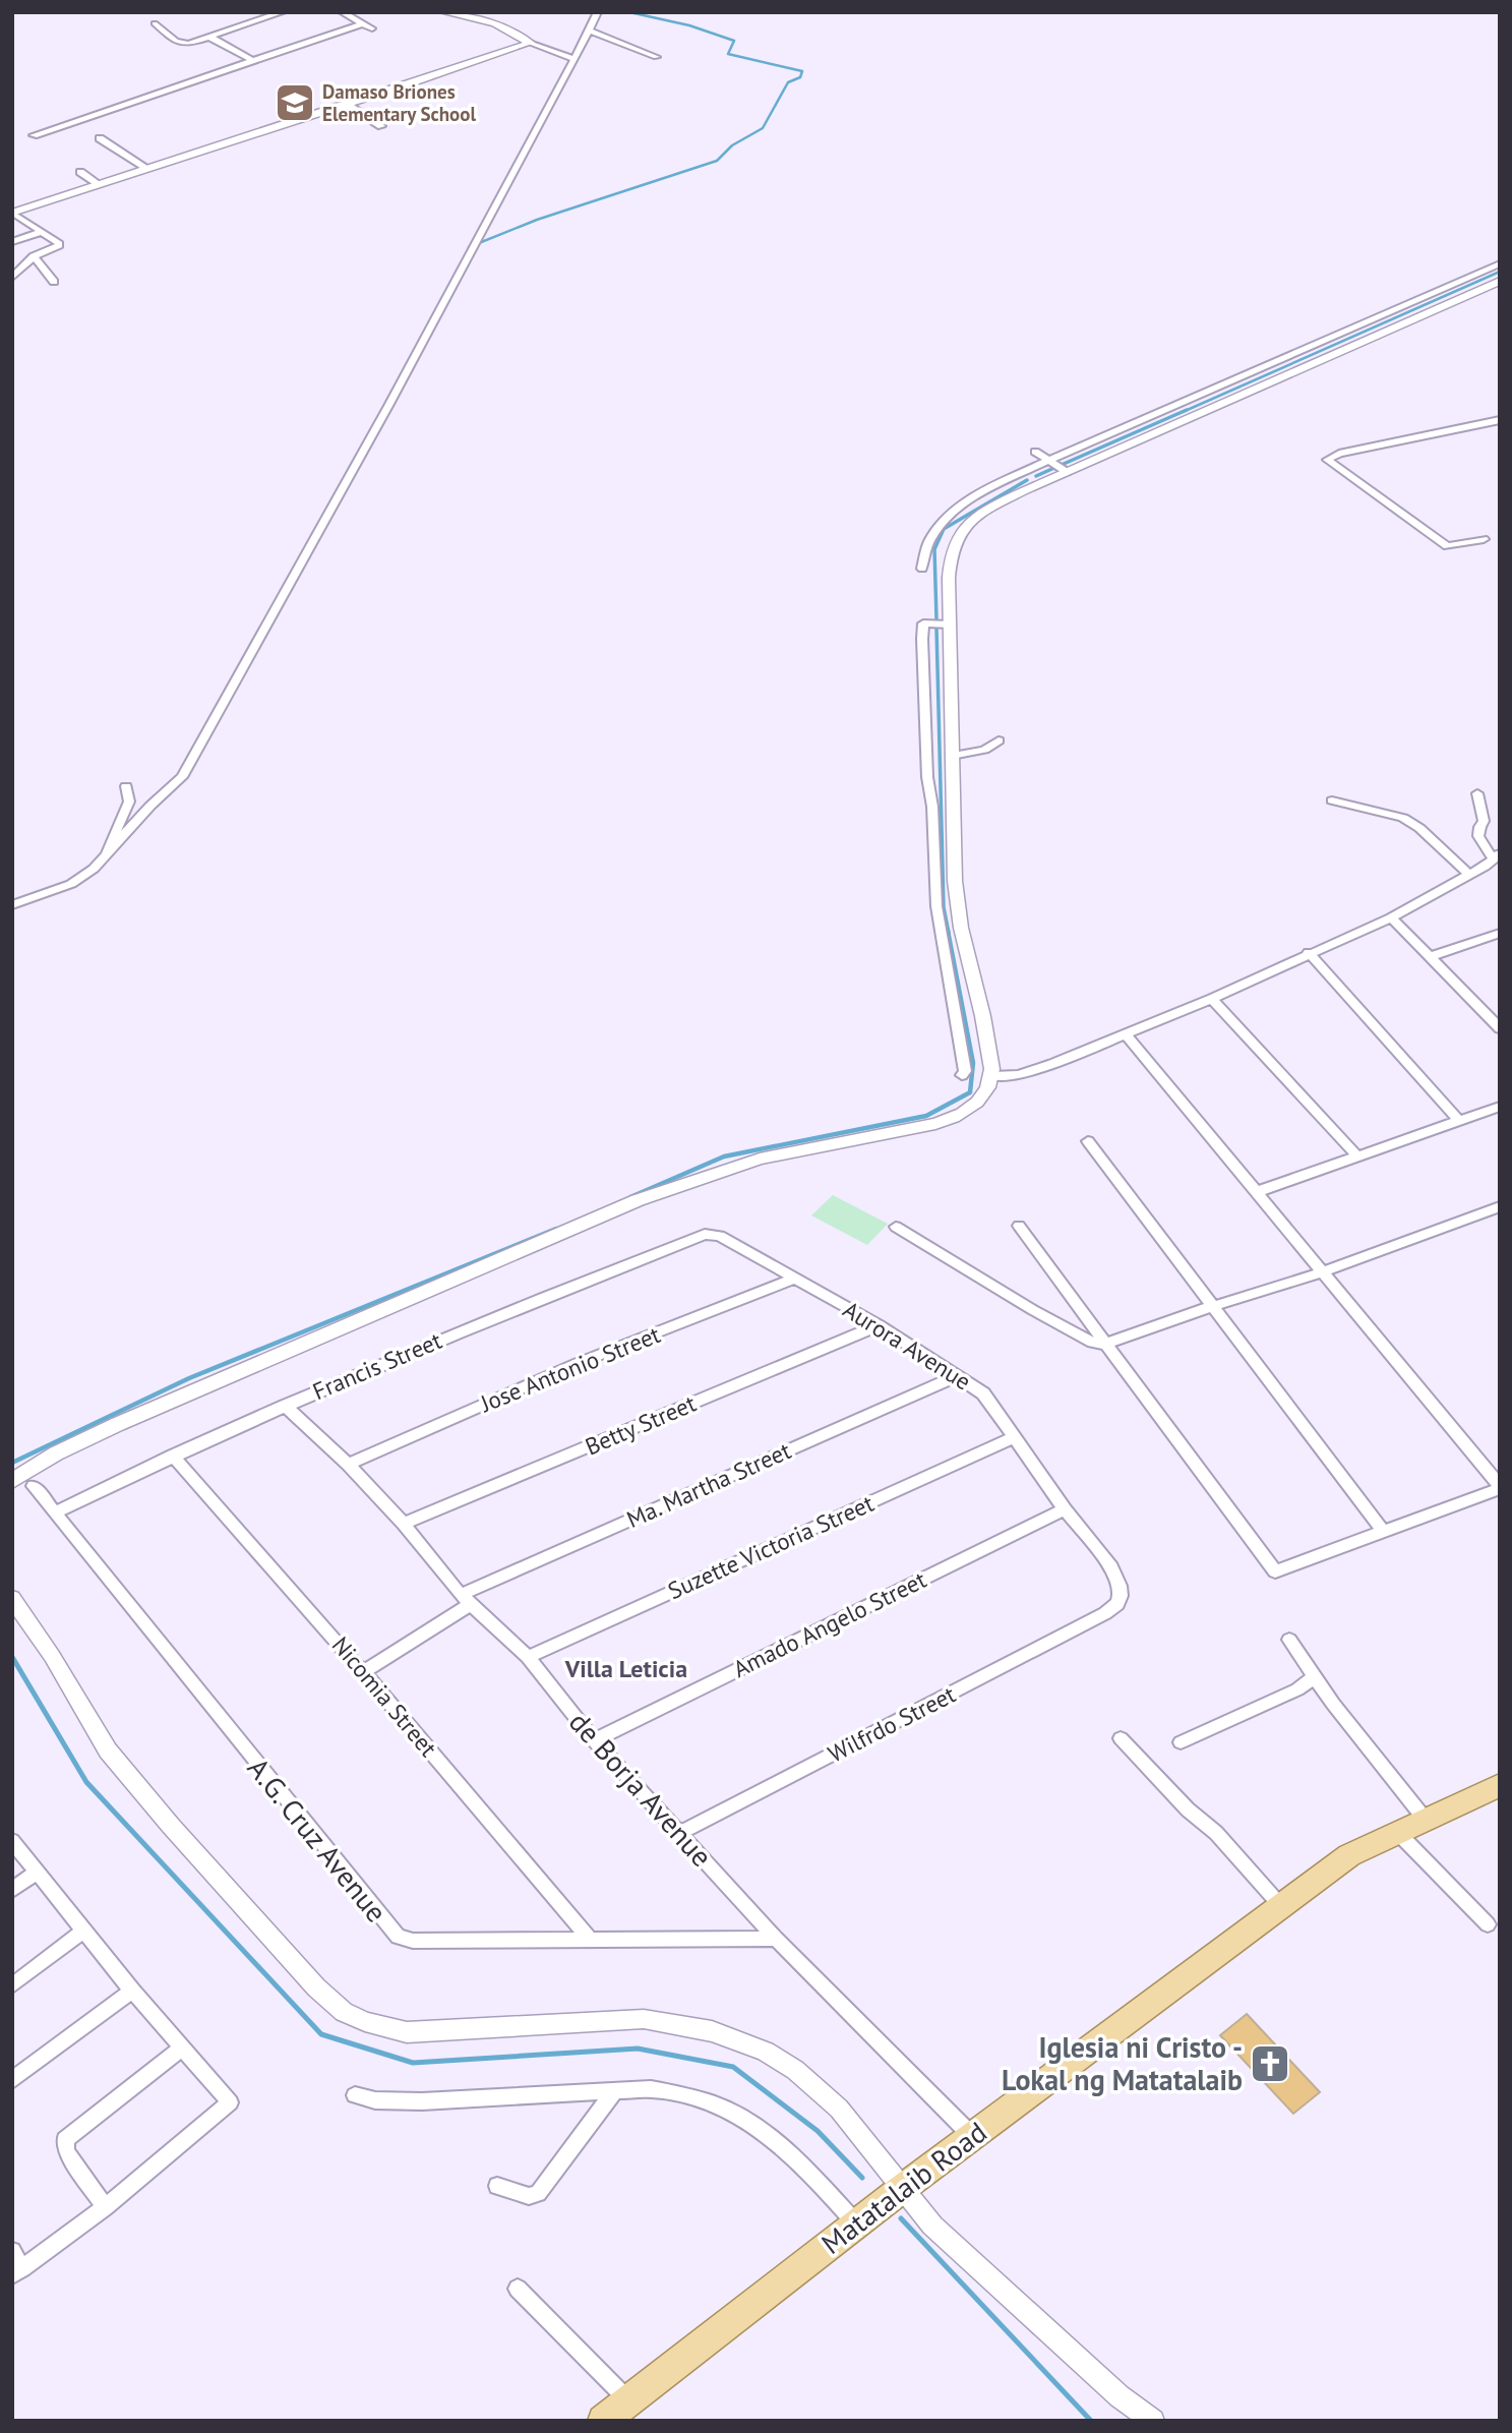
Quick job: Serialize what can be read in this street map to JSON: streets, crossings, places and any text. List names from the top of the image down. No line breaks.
{"streets":{"main road":["Matatalaib Road"],"street":["Aurora Avenue","Francis Street","Jose Antonio Street","Betty Street","Ma. Martha Street","Suzette Victoria Street","Amado Angelo Street","Nicomia Street","Wilfrdo Street","de Borja Avenue","A.G. Cruz Avenue"]},"crossings":[["Aurora Avenue","Francis Street"],["Aurora Avenue","Jose Antonio Street"],["Aurora Avenue","Betty Street"],["Aurora Avenue","Ma. Martha Street"],["Aurora Avenue","Suzette Victoria Street"],["Aurora Avenue","Amado Angelo Street"],["Aurora Avenue","Wilfrdo Street"],["Francis Street","Nicomia Street"],["Francis Street","de Borja Avenue"],["Francis Street","A.G. Cruz Avenue"],["Jose Antonio Street","de Borja Avenue"],["Betty Street","de Borja Avenue"],["Ma. Martha Street","Nicomia Street"],["Ma. Martha Street","de Borja Avenue"],["Suzette Victoria Street","de Borja Avenue"],["Amado Angelo Street","de Borja Avenue"],["Nicomia Street","A.G. Cruz Avenue"],["Wilfrdo Street","de Borja Avenue"],["de Borja Avenue","A.G. Cruz Avenue"],["de Borja Avenue","Matatalaib Road"]],"districts":["Villa Leticia"],"places":{"school or university":["Damaso Briones Elementary School"],"church":["Iglesia ni Cristo - Lokal ng Matatalaib"]}}
